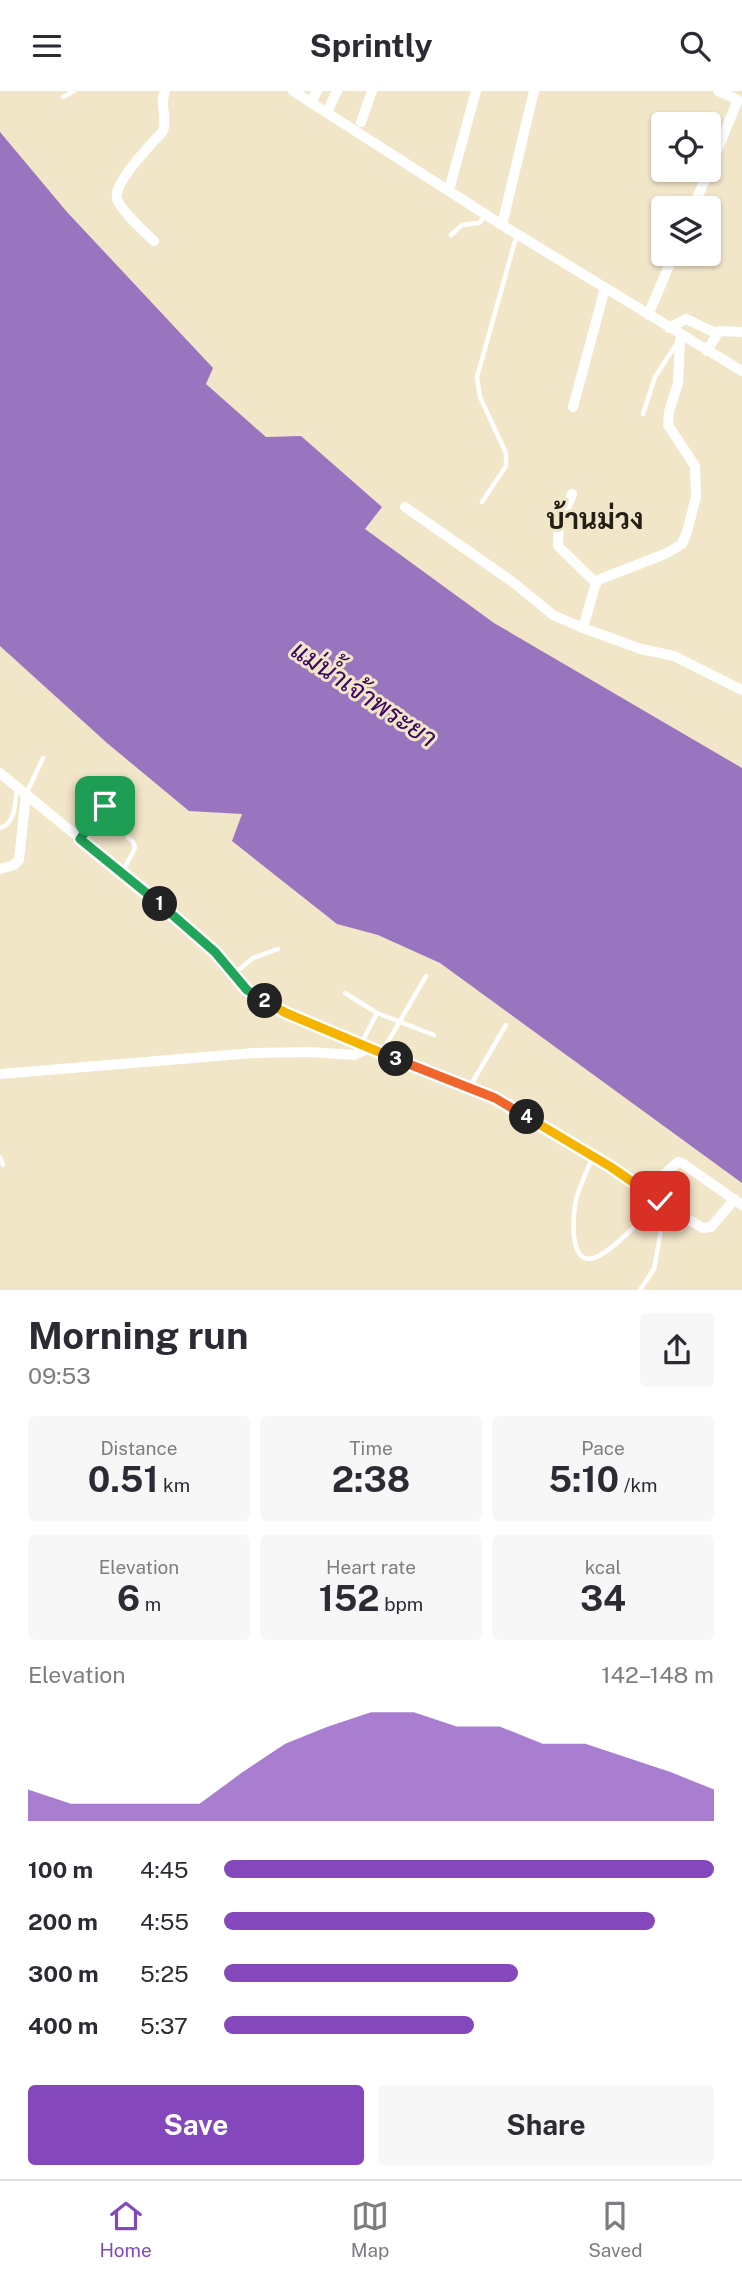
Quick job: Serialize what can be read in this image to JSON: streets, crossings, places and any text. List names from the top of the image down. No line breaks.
{"districts":["บ้านม่วง"],"water":["แม่น้ำเจ้าพระยา"],"page":{"header":"Sprintly","pins":["1","2","3","4"],"heading":["Morning run","09:53"],"stats":[["Distance","0.51 km"],["Time","2:38"],["Pace","5:10 /km"],["Elevation","6 m"],["Heart rate","152 bpm"],["kcal","34"]],"chart":["Elevation","142–148 m"],"list":[{"name":"100 m","note":"4:45"},{"name":"200 m","note":"4:55"},{"name":"300 m","note":"5:25"},{"name":"400 m","note":"5:37"}],"buttons":["Save","Share"],"tabs":["Home","Map","Saved"]}}
